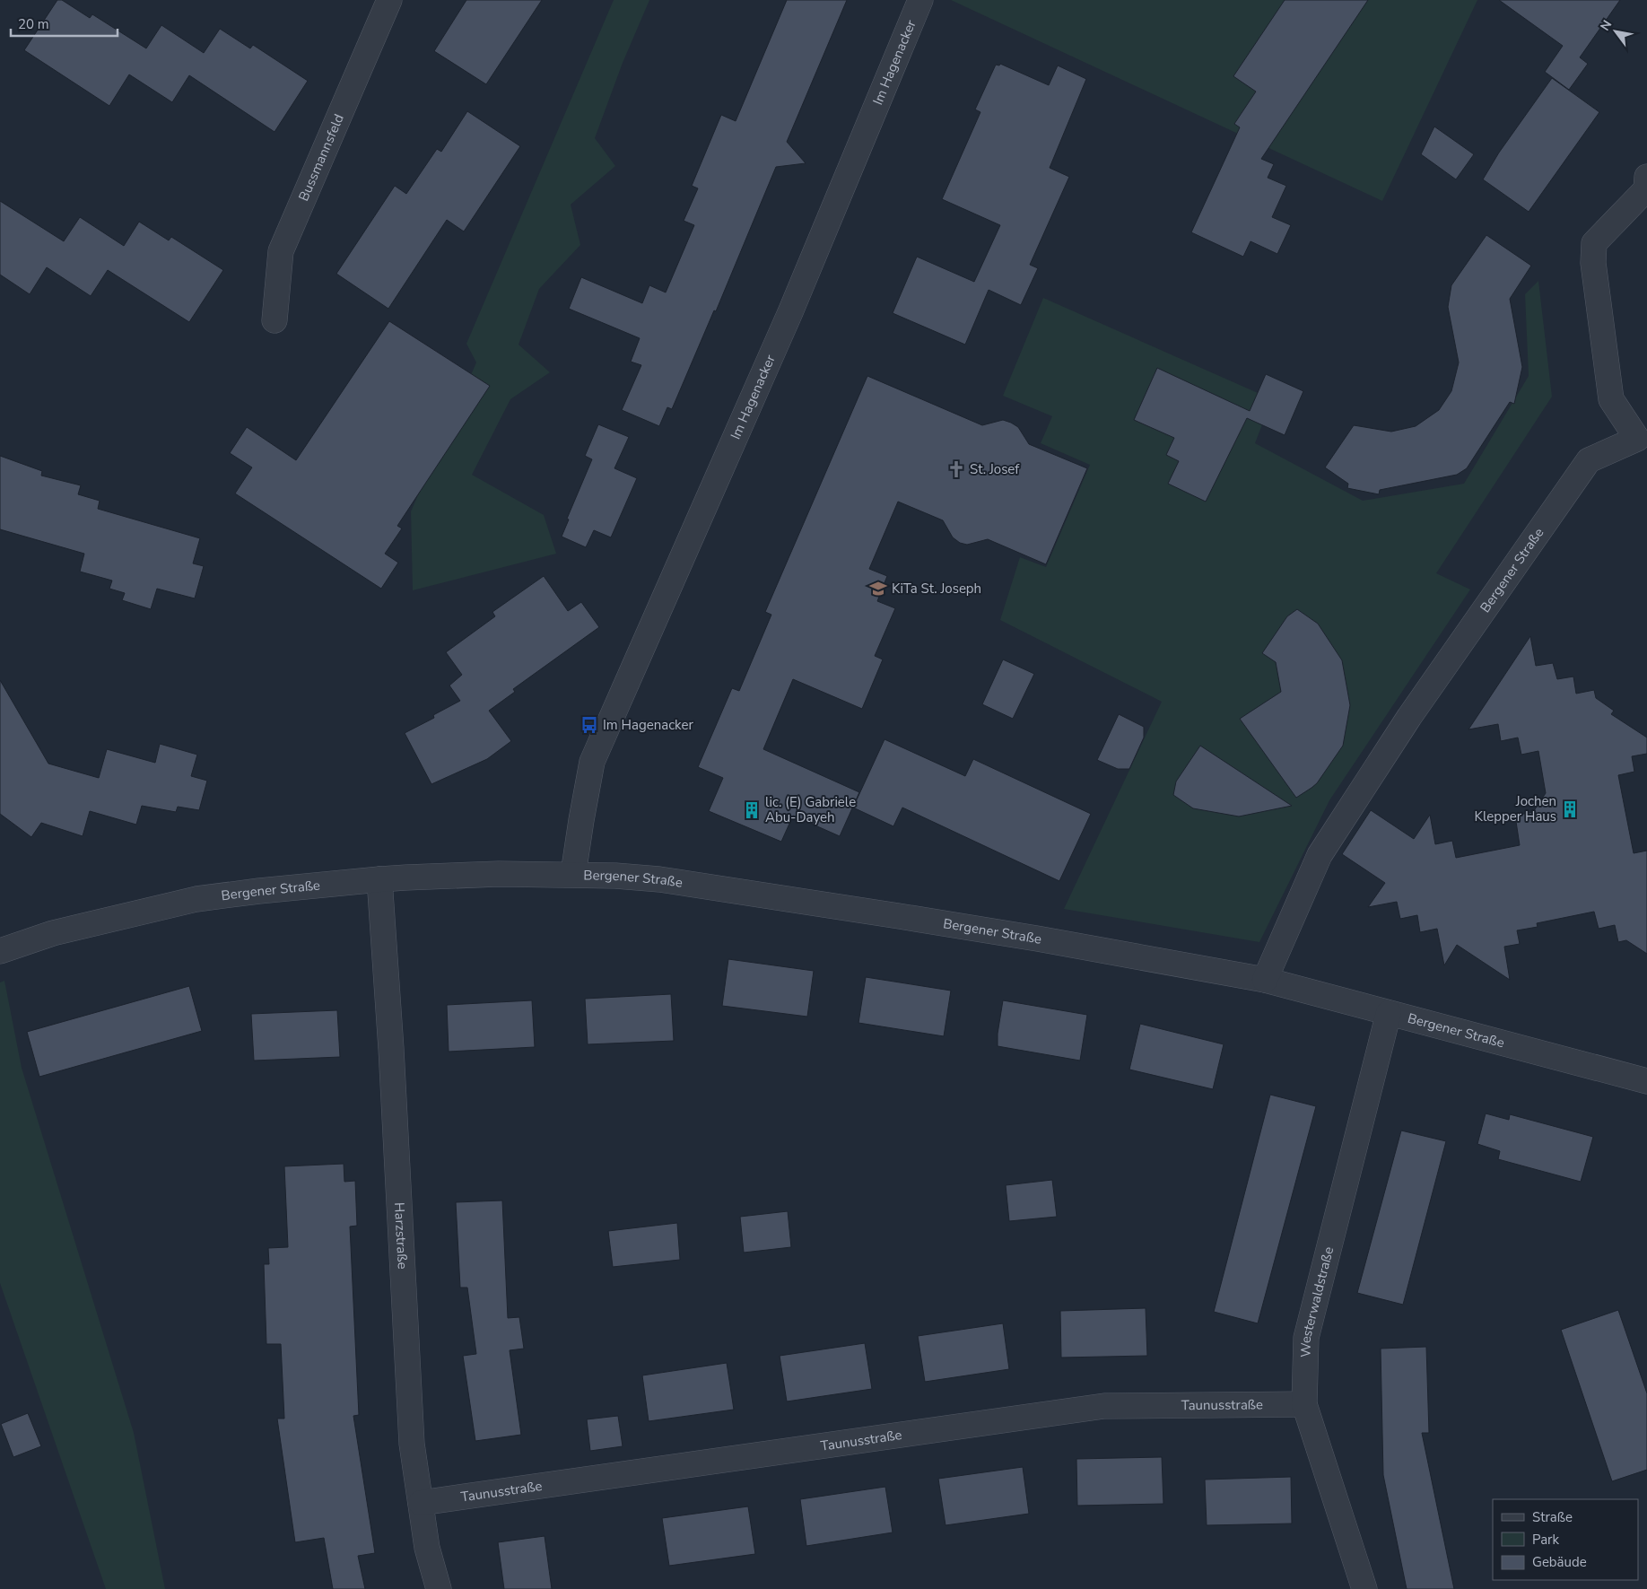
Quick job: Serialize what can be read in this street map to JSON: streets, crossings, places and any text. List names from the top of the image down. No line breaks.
{"streets":{"street":["Im Hagenacker","Bussmannsfeld","Bergener Straße","Harzstraße","Westerwaldstraße","Taunusstraße"]},"crossings":[["Im Hagenacker","Bergener Straße"],["Bergener Straße","Harzstraße"],["Bergener Straße","Westerwaldstraße"],["Harzstraße","Taunusstraße"],["Westerwaldstraße","Taunusstraße"]],"places":{"church":["St. Josef"],"school or university":["KiTa St. Joseph"],"bus stop":["Im Hagenacker"],"building":["Jochen Klepper Haus","lic. (E) Gabriele Abu-Dayeh"]},"legend":["Straße","Park","Gebäude"],"scale_bar":"20 m","north":"top left"}
